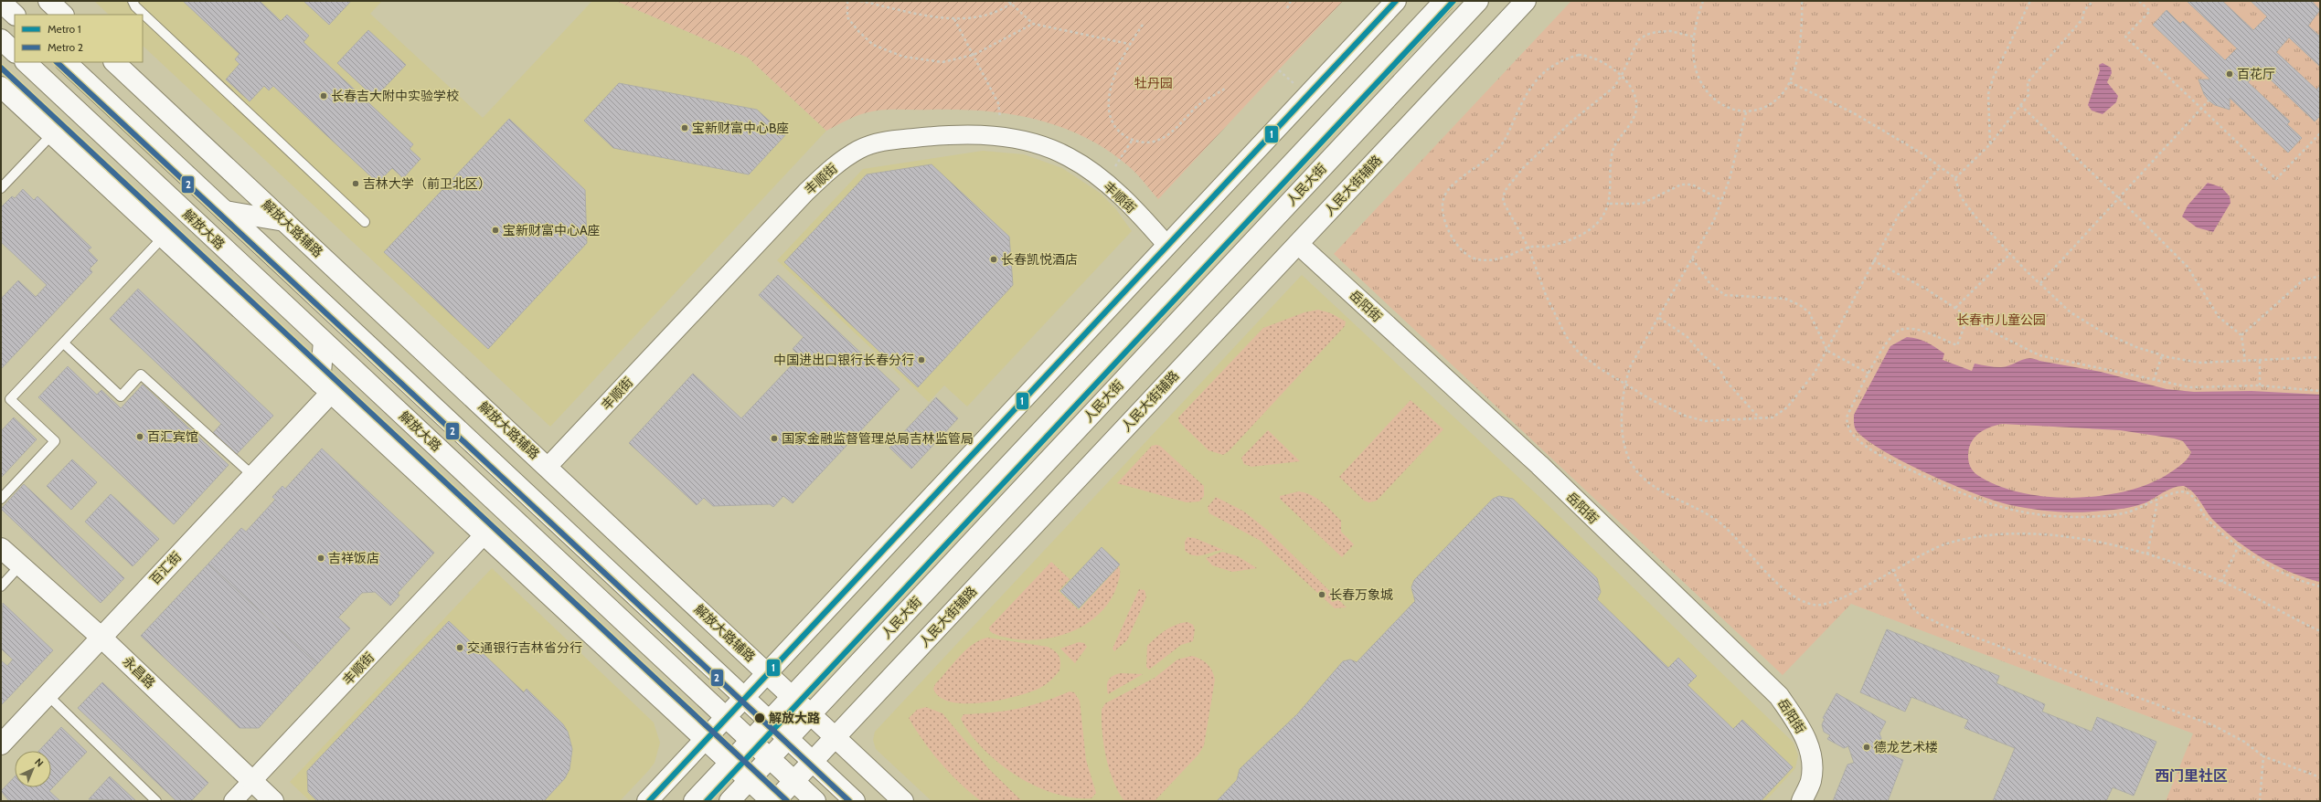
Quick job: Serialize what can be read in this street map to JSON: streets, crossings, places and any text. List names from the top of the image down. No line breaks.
{"streets":{"main road":["人民大街","人民大街辅路","解放大路辅路","解放大路","岳阳街","百汇街","永昌路"],"street":["丰顺街"]},"crossings":[["丰顺街","解放大路辅路"],["丰顺街","永昌路"],["人民大街","解放大路辅路"],["人民大街","解放大路"],["人民大街辅路","解放大路辅路"],["人民大街辅路","解放大路"],["人民大街辅路","岳阳街"],["百汇街","永昌路"]],"districts":["西门里社区"],"parks":["牡丹园","长春市儿童公园"],"places":["百花厅","长春吉大附中实验学校","宝新财富中心B座","吉林大学（前卫北区）","宝新财富中心A座","长春凯悦酒店","中国进出口银行长春分行","百汇宾馆","国家金融监督管理总局吉林监管局","吉祥饭店","长春万象城","交通银行吉林省分行","解放大路","德龙艺术楼"],"lines":["metro line 1","metro line 2"],"legend":["Metro 1","Metro 2"],"north":"top right"}
